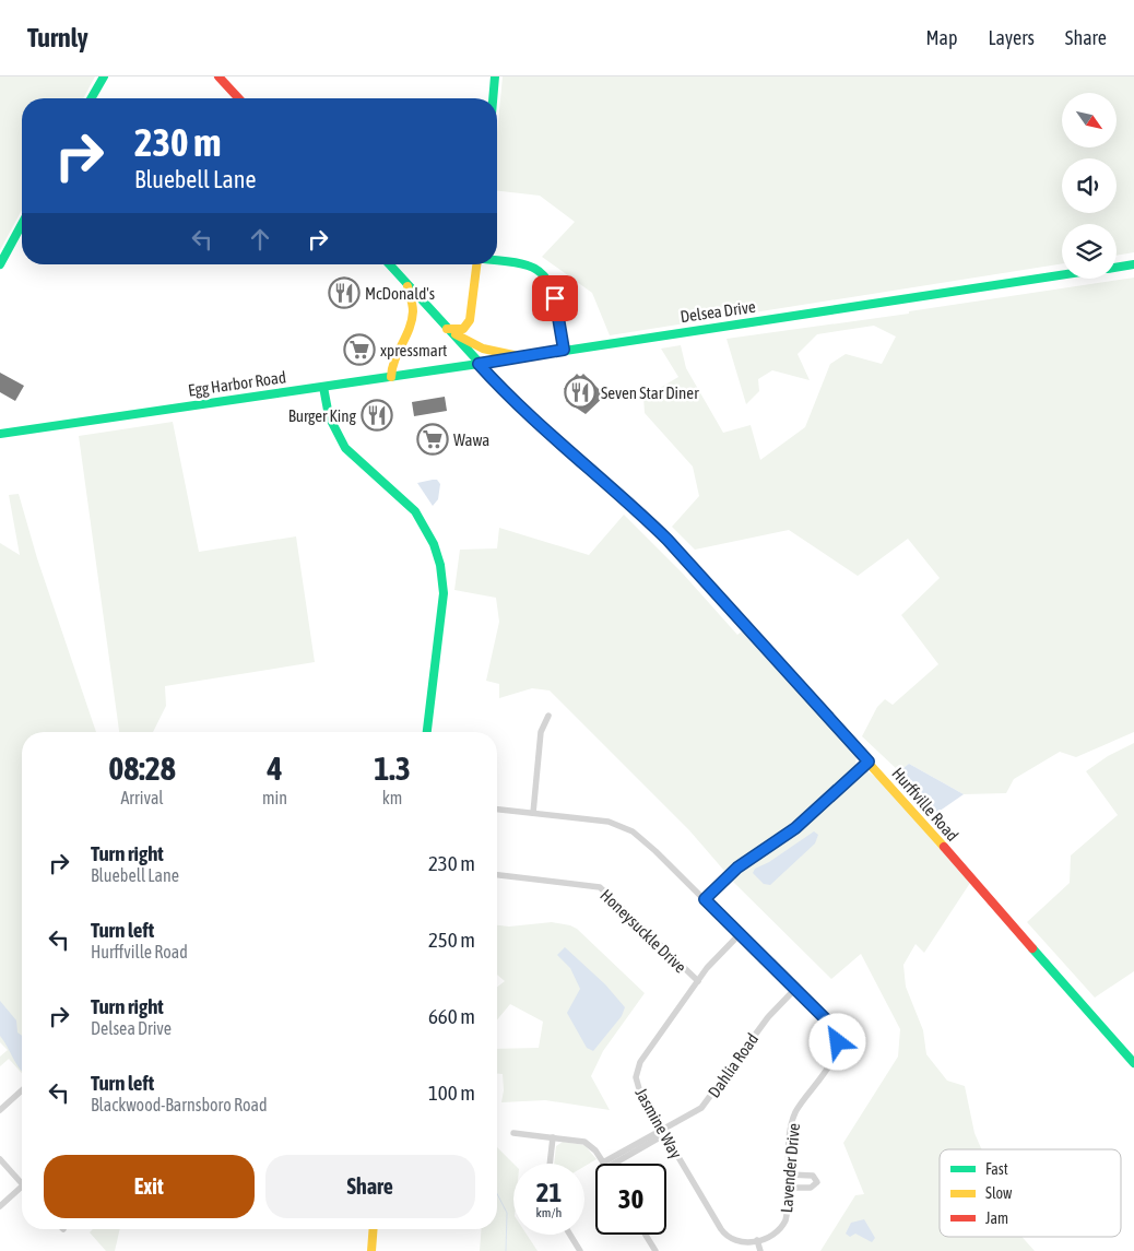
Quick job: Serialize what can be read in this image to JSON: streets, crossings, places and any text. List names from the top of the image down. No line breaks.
{"streets":{"main road":["Delsea Drive","Egg Harbor Road","Hurffville Road"],"street":["Honeysuckle Drive","Dahlia Road","Jasmine Way","Lavender Drive"]},"crossings":[["Delsea Drive","Egg Harbor Road"],["Delsea Drive","Hurffville Road"],["Egg Harbor Road","Hurffville Road"],["Honeysuckle Drive","Jasmine Way"],["Dahlia Road","Jasmine Way"],["Dahlia Road","Lavender Drive"],["Jasmine Way","Lavender Drive"]],"places":{"restaurant":["McDonald's","Seven Star Diner","Burger King"],"supermarket":["xpressmart","Wawa"]},"legend":["Fast","Slow","Jam"],"north":"bottom right","page":{"header":"Turnly","nav":["Map","Layers","Share"],"turn":["230 m","Bluebell Lane"],"eta":["08:28","Arrival","4","min","1.3","km"],"list":[{"name":"Turn right","note":"Bluebell Lane","value":"230 m"},{"name":"Turn left","note":"Hurffville Road","value":"250 m"},{"name":"Turn right","note":"Delsea Drive","value":"660 m"},{"name":"Turn left","note":"Blackwood-Barnsboro Road","value":"100 m"}],"buttons":["Exit","Share"],"speed":"21 km/h","limit":"30"}}
